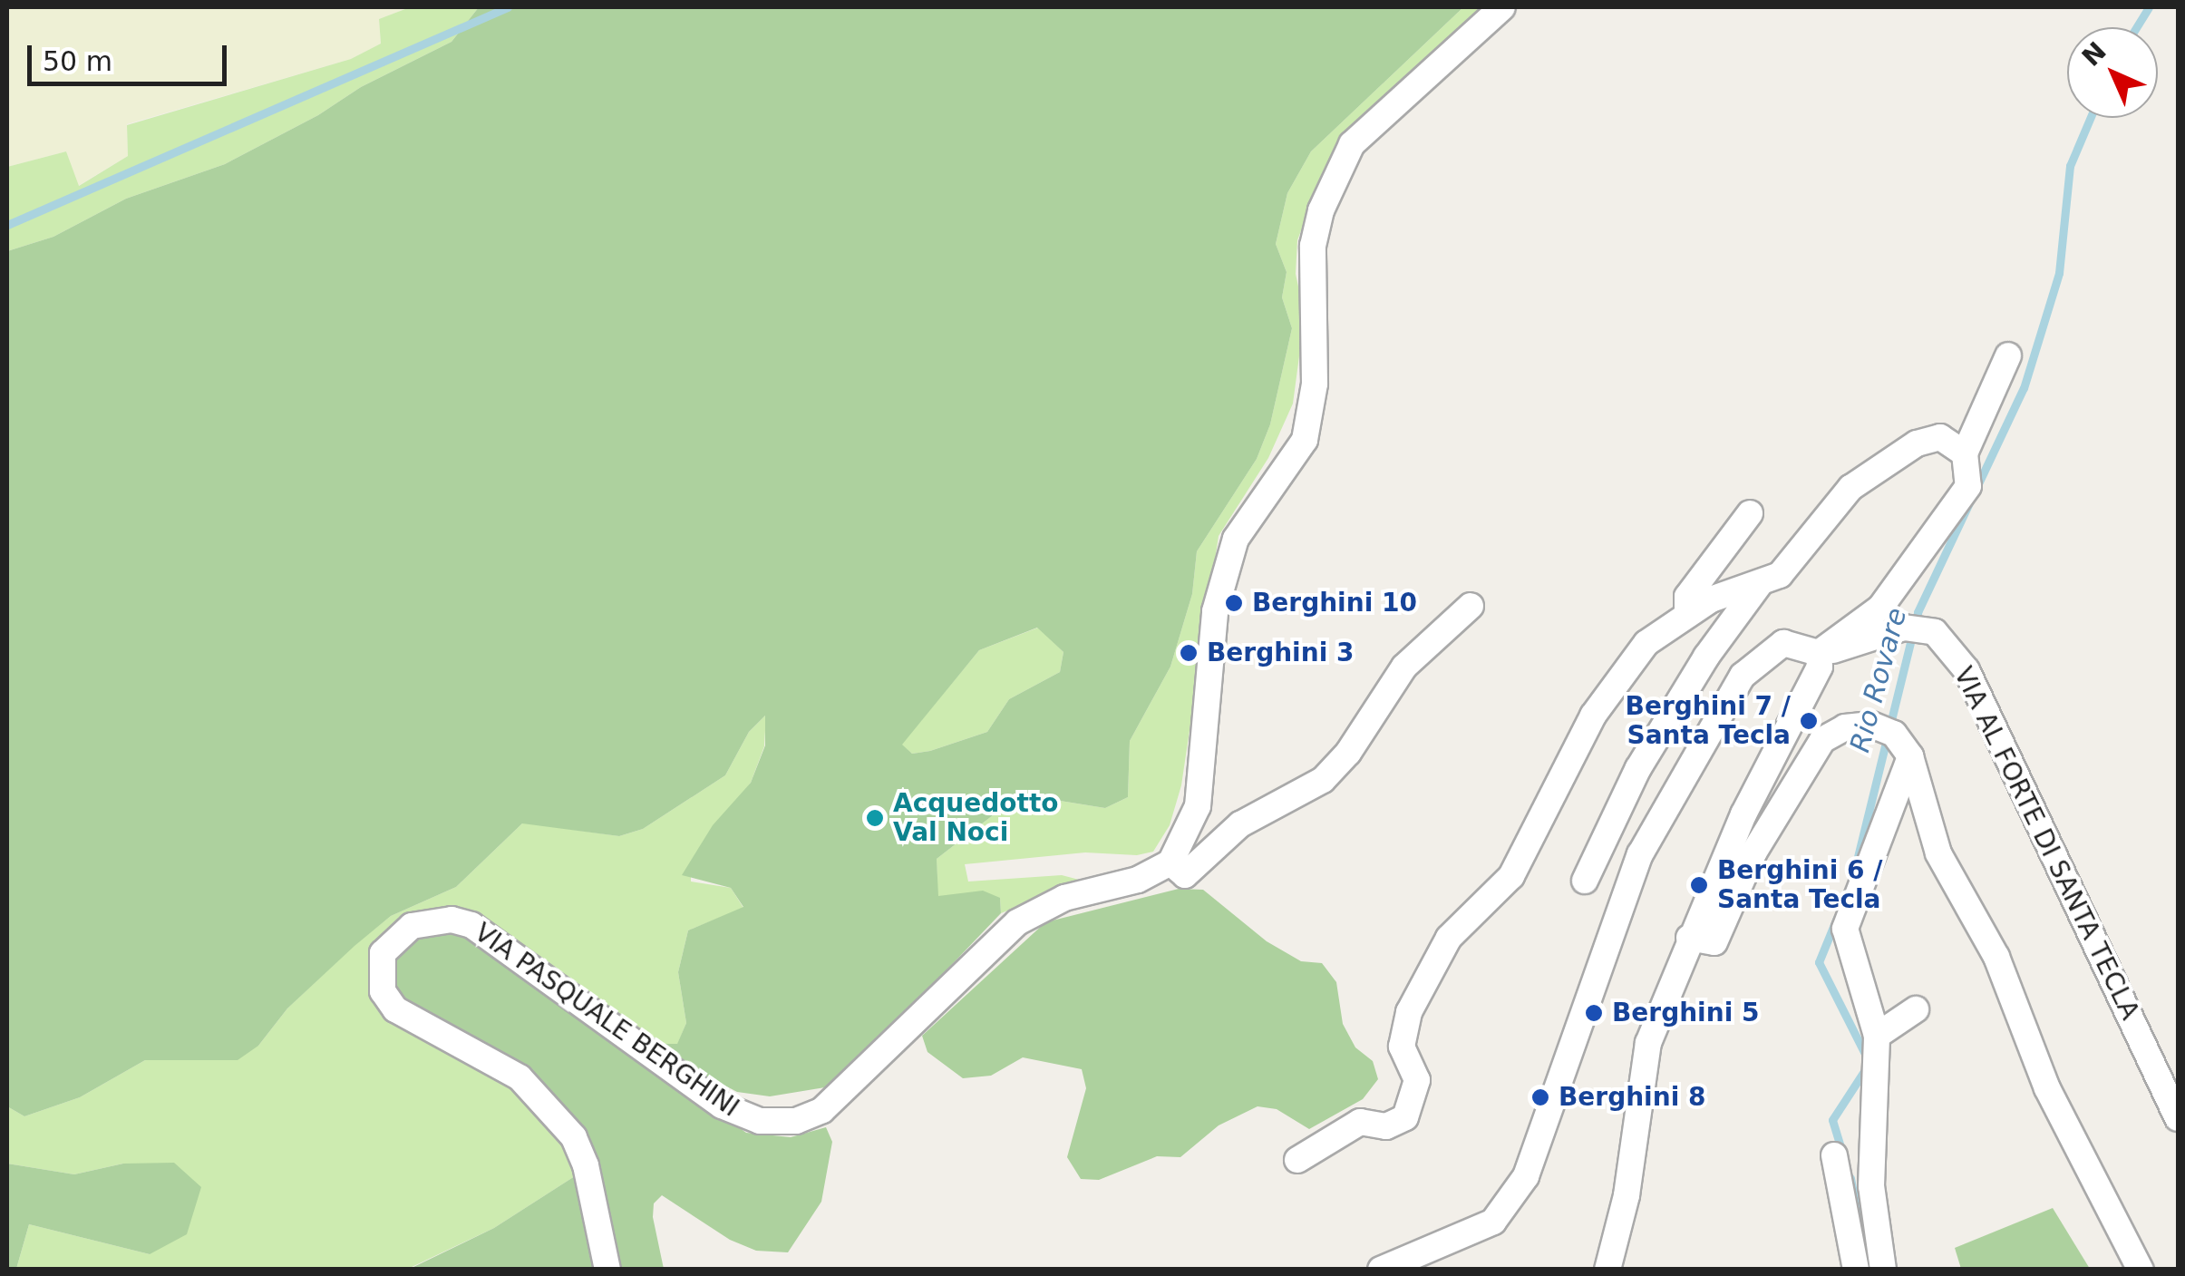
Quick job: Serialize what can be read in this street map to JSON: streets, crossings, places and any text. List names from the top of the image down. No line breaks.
{"streets":{"street":["VIA AL FORTE DI SANTA TECLA","VIA PASQUALE BERGHINI"]},"water":["Rio Rovare"],"places":["Berghini 10","Berghini 3","Berghini 7 / Santa Tecla","Acquedotto Val Noci","Berghini 6 / Santa Tecla","Berghini 5","Berghini 8"],"scale_bar":"50 m","north":"top left"}
